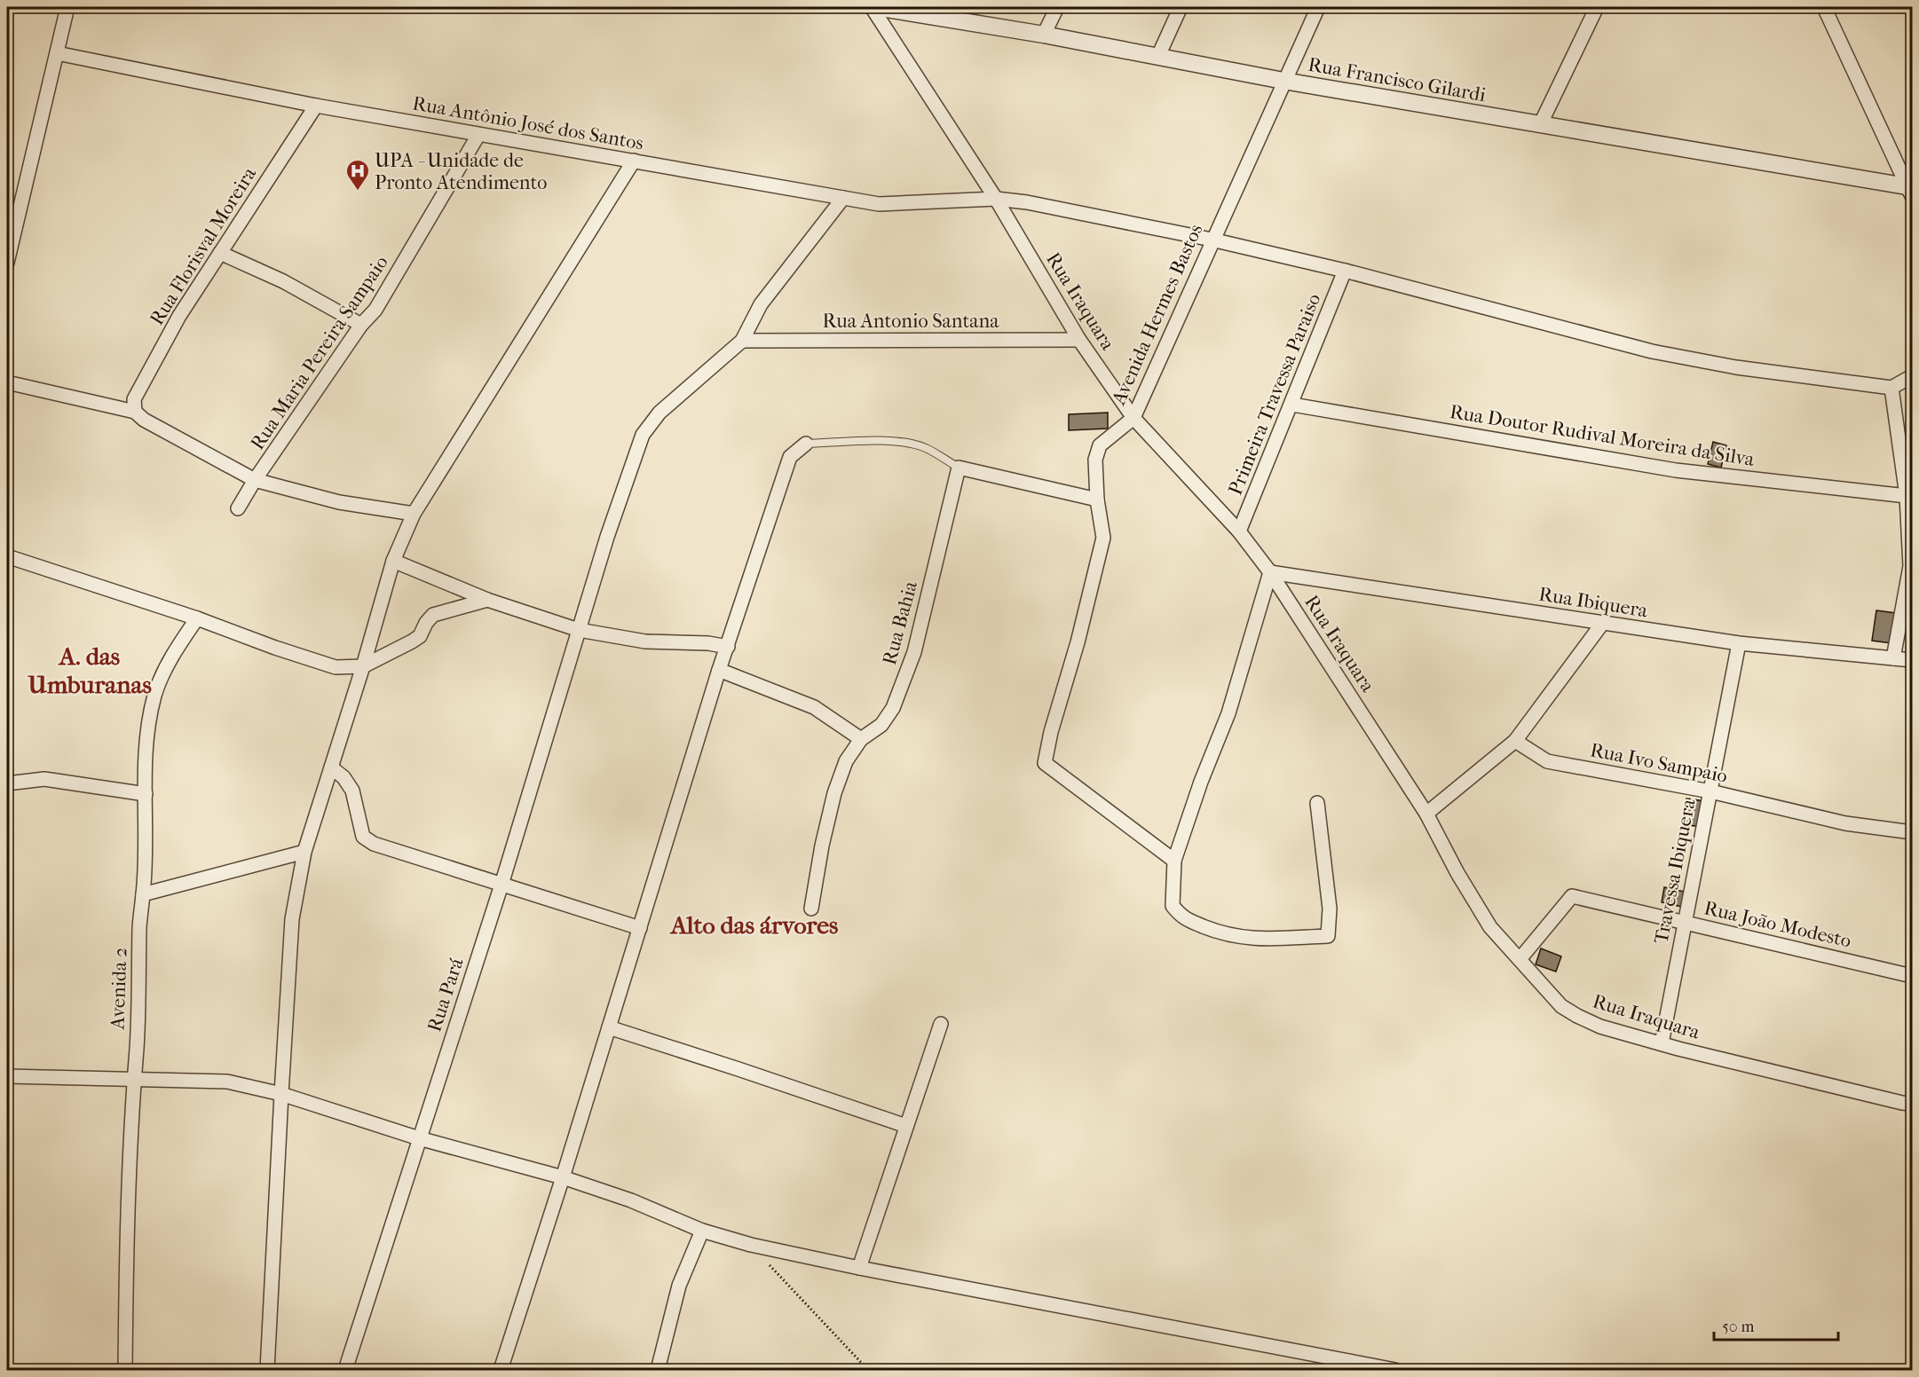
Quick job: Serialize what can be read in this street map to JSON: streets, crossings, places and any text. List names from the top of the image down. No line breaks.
{"streets":{"street":["Rua Francisco Gilardi","Rua Antônio José dos Santos","Rua Florisval Moreira","Rua Iraquara","Avenida Hermes Bastos","Rua Antonio Santana","Rua Maria Pereira Sampaio","Primeira Travessa Paraiso","Rua Doutor Rudival Moreira da Silva","Rua Ibiquera","Rua Bahia","Rua Ivo Sampaio","Travessa Ibiquera","Rua João Modesto","Avenida 2","Rua Pará"]},"crossings":[["Rua Francisco Gilardi","Avenida Hermes Bastos"],["Rua Antônio José dos Santos","Rua Florisval Moreira"],["Rua Antônio José dos Santos","Rua Iraquara"],["Rua Antônio José dos Santos","Avenida Hermes Bastos"],["Rua Antônio José dos Santos","Rua Maria Pereira Sampaio"],["Rua Antônio José dos Santos","Primeira Travessa Paraiso"],["Rua Iraquara","Avenida Hermes Bastos"],["Rua Iraquara","Rua Antonio Santana"],["Rua Iraquara","Primeira Travessa Paraiso"],["Rua Iraquara","Rua Ibiquera"],["Rua Iraquara","Travessa Ibiquera"],["Rua Iraquara","Rua João Modesto"],["Rua Antonio Santana","Rua Pará"],["Primeira Travessa Paraiso","Rua Doutor Rudival Moreira da Silva"],["Rua Ibiquera","Travessa Ibiquera"],["Rua Ivo Sampaio","Travessa Ibiquera"],["Travessa Ibiquera","Rua João Modesto"]],"districts":["A. das Umburanas","Alto das árvores"],"places":{"hospital":["UPA - Unidade de Pronto Atendimento"]},"scale_bar":"50 m"}
